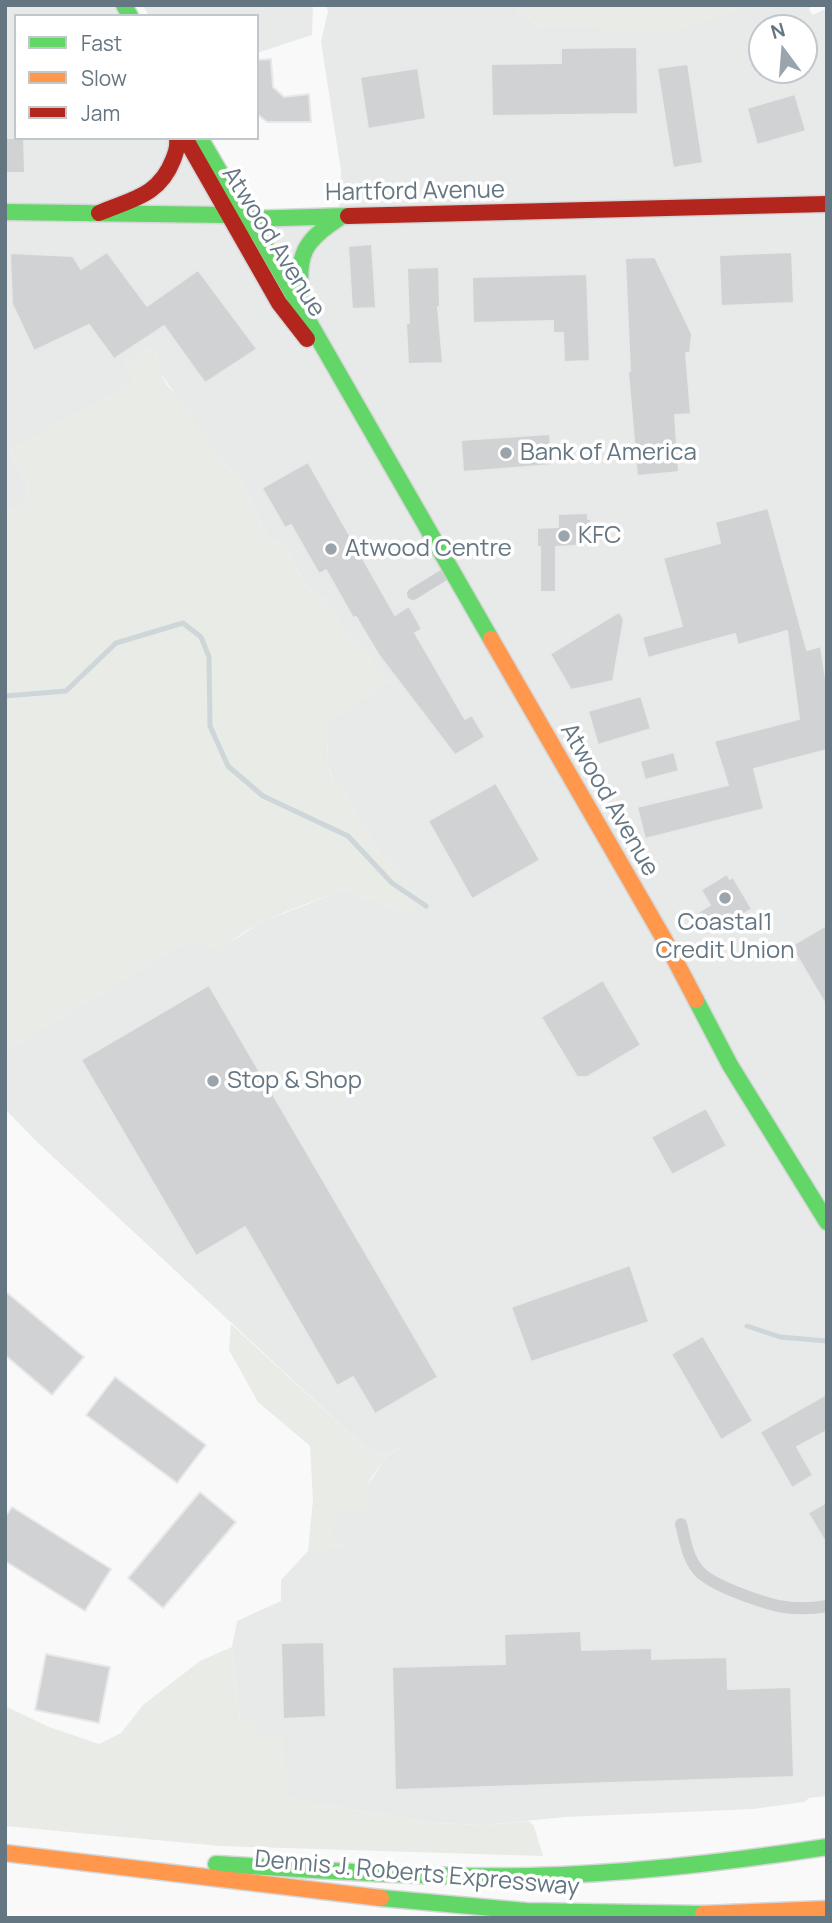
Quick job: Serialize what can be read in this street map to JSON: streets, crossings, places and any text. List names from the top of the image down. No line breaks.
{"streets":{"main road":["Hartford Avenue","Atwood Avenue","Dennis J. Roberts Expressway"]},"crossings":[["Hartford Avenue","Atwood Avenue"]],"places":["Bank of America","KFC","Atwood Centre","Coastal1 Credit Union","Stop & Shop"],"legend":["Fast","Slow","Jam"],"north":"top"}
